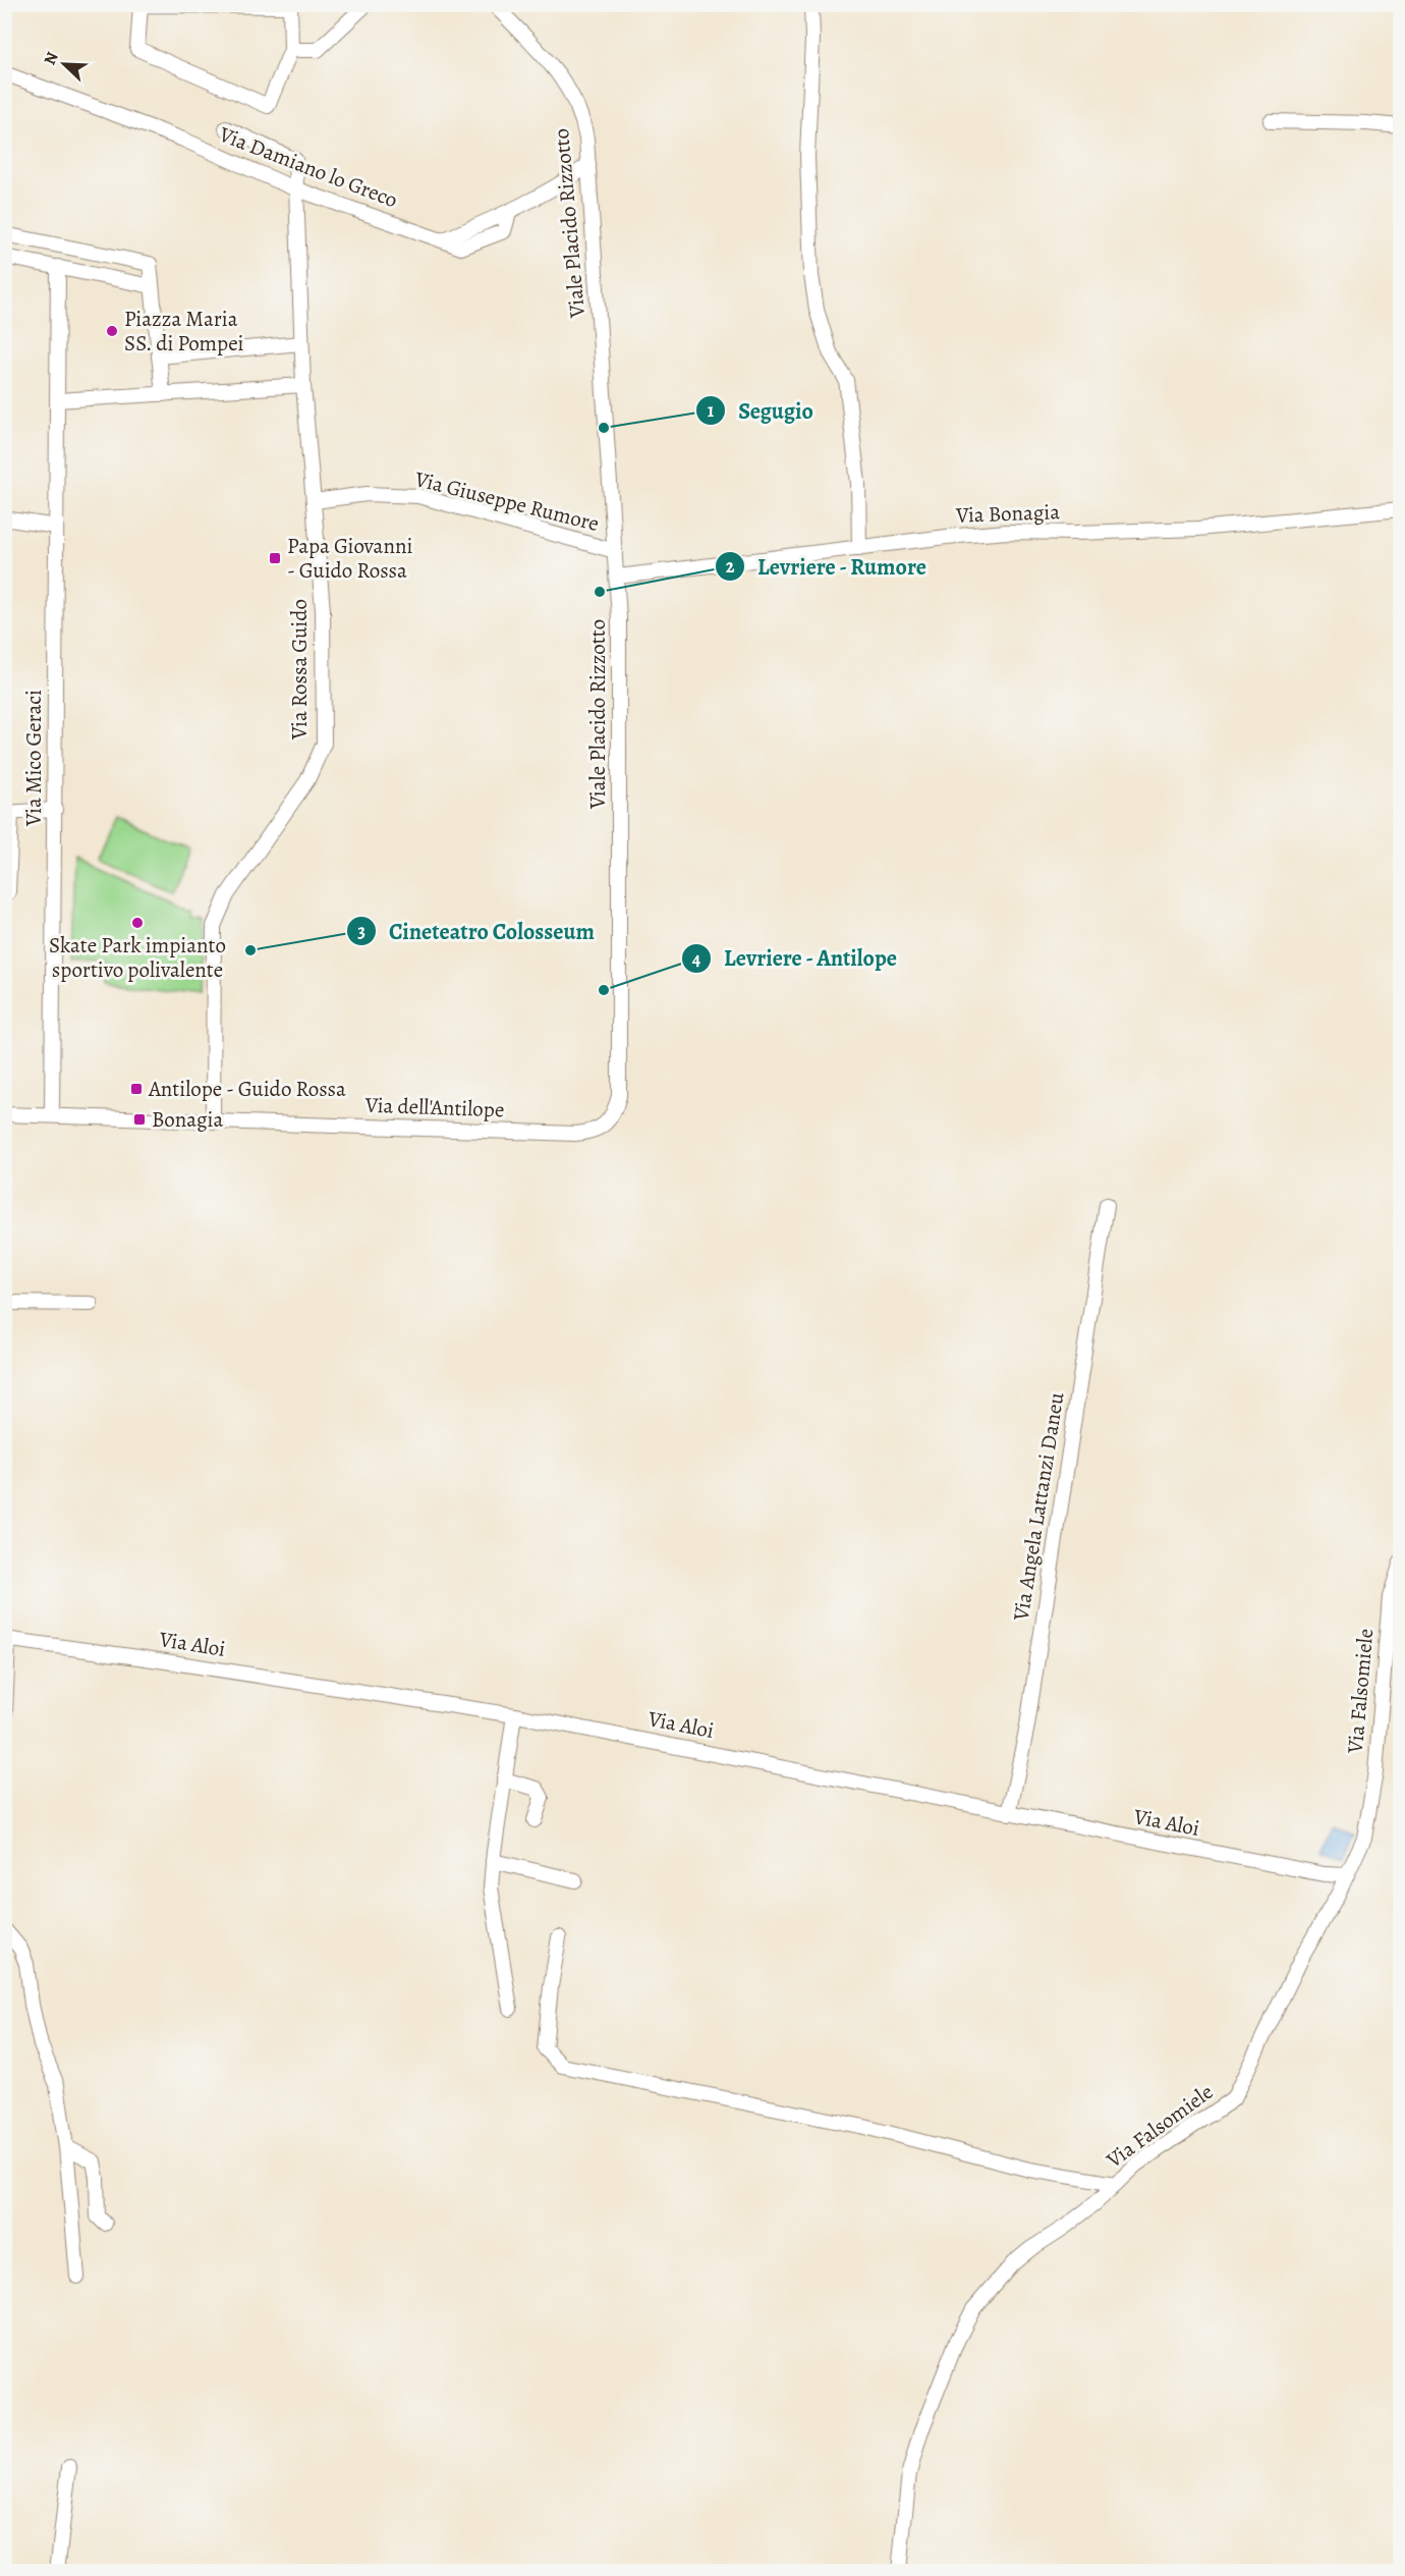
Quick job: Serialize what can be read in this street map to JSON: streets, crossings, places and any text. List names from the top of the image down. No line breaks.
{"streets":{"street":["Via Damiano lo Greco","Viale Placido Rizzotto","Via Giuseppe Rumore","Via Bonagia","Via Rossa Guido","Via Mico Geraci","Via dell'Antilope","Via Angela Lattanzi Daneu","Via Aloi","Via Falsomiele"]},"crossings":[["Via Damiano lo Greco","Viale Placido Rizzotto"],["Via Damiano lo Greco","Via Rossa Guido"],["Viale Placido Rizzotto","Via Giuseppe Rumore"],["Viale Placido Rizzotto","Via Bonagia"],["Viale Placido Rizzotto","Via dell'Antilope"],["Via Giuseppe Rumore","Via Rossa Guido"],["Via Rossa Guido","Via dell'Antilope"],["Via Mico Geraci","Via dell'Antilope"],["Via Angela Lattanzi Daneu","Via Aloi"],["Via Aloi","Via Falsomiele"]],"places":{"other":["Piazza Maria SS. di Pompei","Segugio","Levriere - Rumore","Skate Park impianto sportivo polivalente","Cineteatro Colosseum","Levriere - Antilope"],"transit":["Papa Giovanni - Guido Rossa","Antilope - Guido Rossa","Bonagia"]},"north":"top left"}
